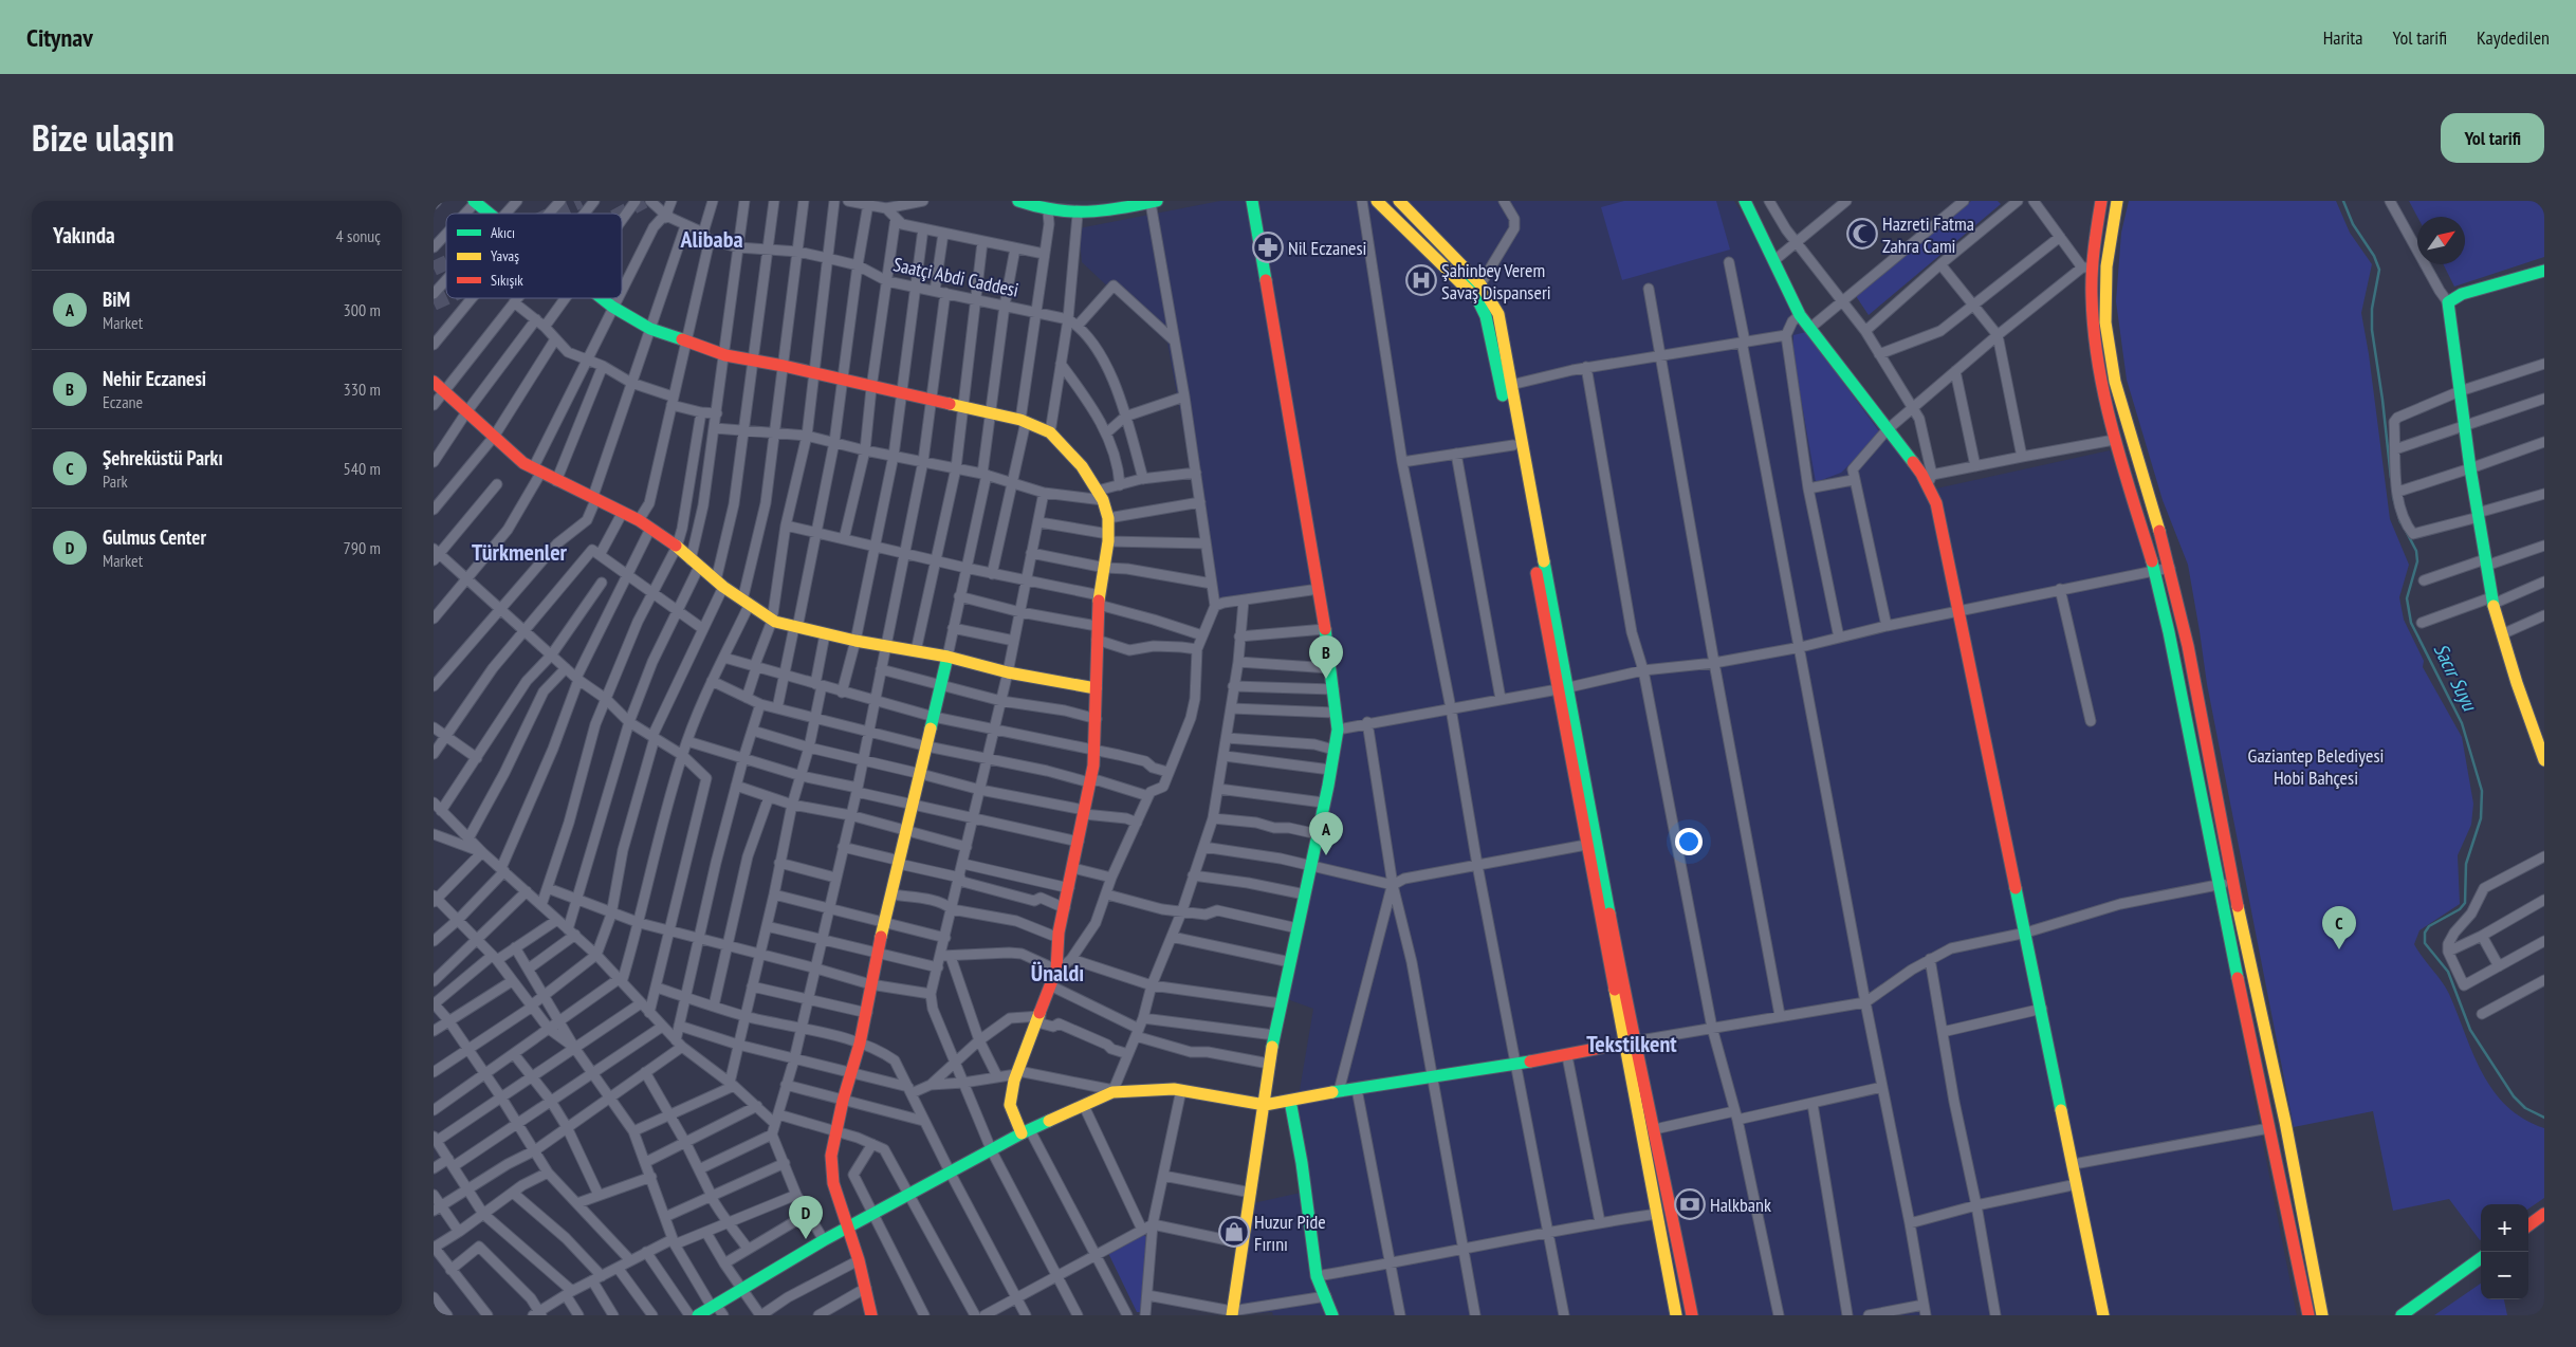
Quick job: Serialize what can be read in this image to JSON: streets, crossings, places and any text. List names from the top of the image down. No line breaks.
{"streets":{"street":["Saatçi Abdi Caddesi"]},"districts":["Alibaba","Türkmenler","Ünaldı","Tekstilkent"],"water":["Sacır Suyu"],"parks":["Gaziantep Belediyesi Hobi Bahçesi"],"places":{"mosque":["Hazreti Fatma Zahra Cami"],"pharmacy":["Nil Eczanesi"],"hospital":["Şahinbey Verem Savaş Dispanseri"],"bank":["Halkbank"],"shop":["Huzur Pide Fırını"]},"legend":["Akıcı","Yavaş","Sıkışık"],"north":"top right","page":{"header":"Citynav","nav":["Harita","Yol tarifi","Kaydedilen"],"title":"Bize ulaşın","buttons":"Yol tarifi","heading":["Yakında","4 sonuç"],"list":[{"mark":"A","name":"BiM","note":"Market","value":"300 m"},{"mark":"B","name":"Nehir Eczanesi","note":"Eczane","value":"330 m"},{"mark":"C","name":"Şehreküstü Parkı","note":"Park","value":"540 m"},{"mark":"D","name":"Gulmus Center","note":"Market","value":"790 m"}],"pins":["B","A","C","D"],"map_buttons":["+","−"]}}
